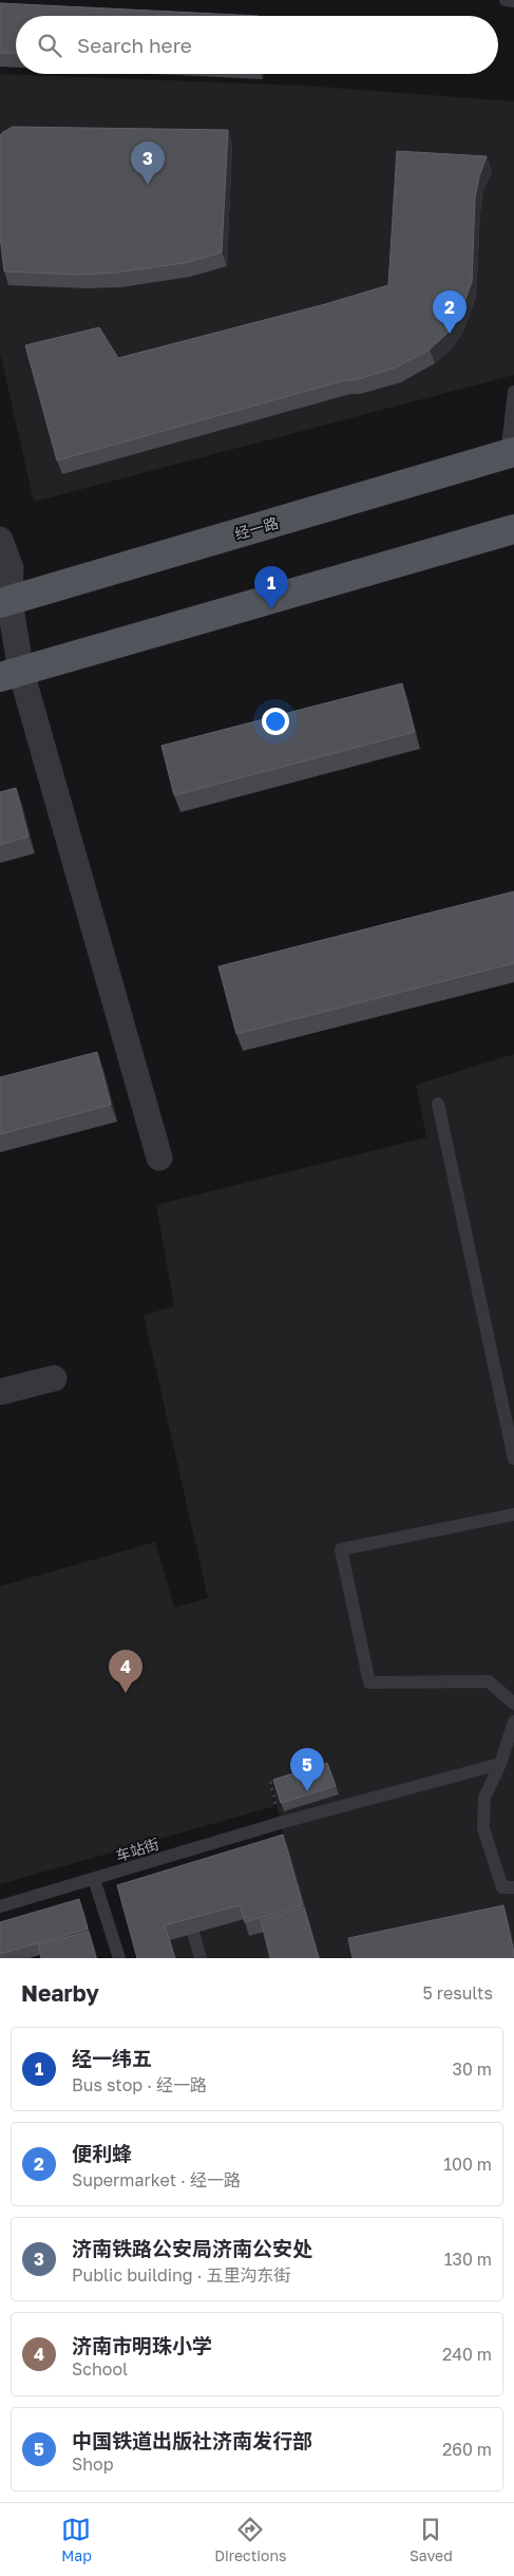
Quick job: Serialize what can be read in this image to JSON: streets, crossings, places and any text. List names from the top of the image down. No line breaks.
{"streets":{"main road":["经一路"],"lane":["车站街"]},"page":{"search":"Search here","pins":["3","2","1","4","5"],"heading":["Nearby","5 results"],"list":[{"mark":"1","name":"经一纬五","note":"Bus stop · 经一路","value":"30 m"},{"mark":"2","name":"便利蜂","note":"Supermarket · 经一路","value":"100 m"},{"mark":"3","name":"济南铁路公安局济南公安处","note":"Public building · 五里沟东街","value":"130 m"},{"mark":"4","name":"济南市明珠小学","note":"School","value":"240 m"},{"mark":"5","name":"中国铁道出版社济南发行部","note":"Shop","value":"260 m"}],"nav":["Map","Directions","Saved"]}}
